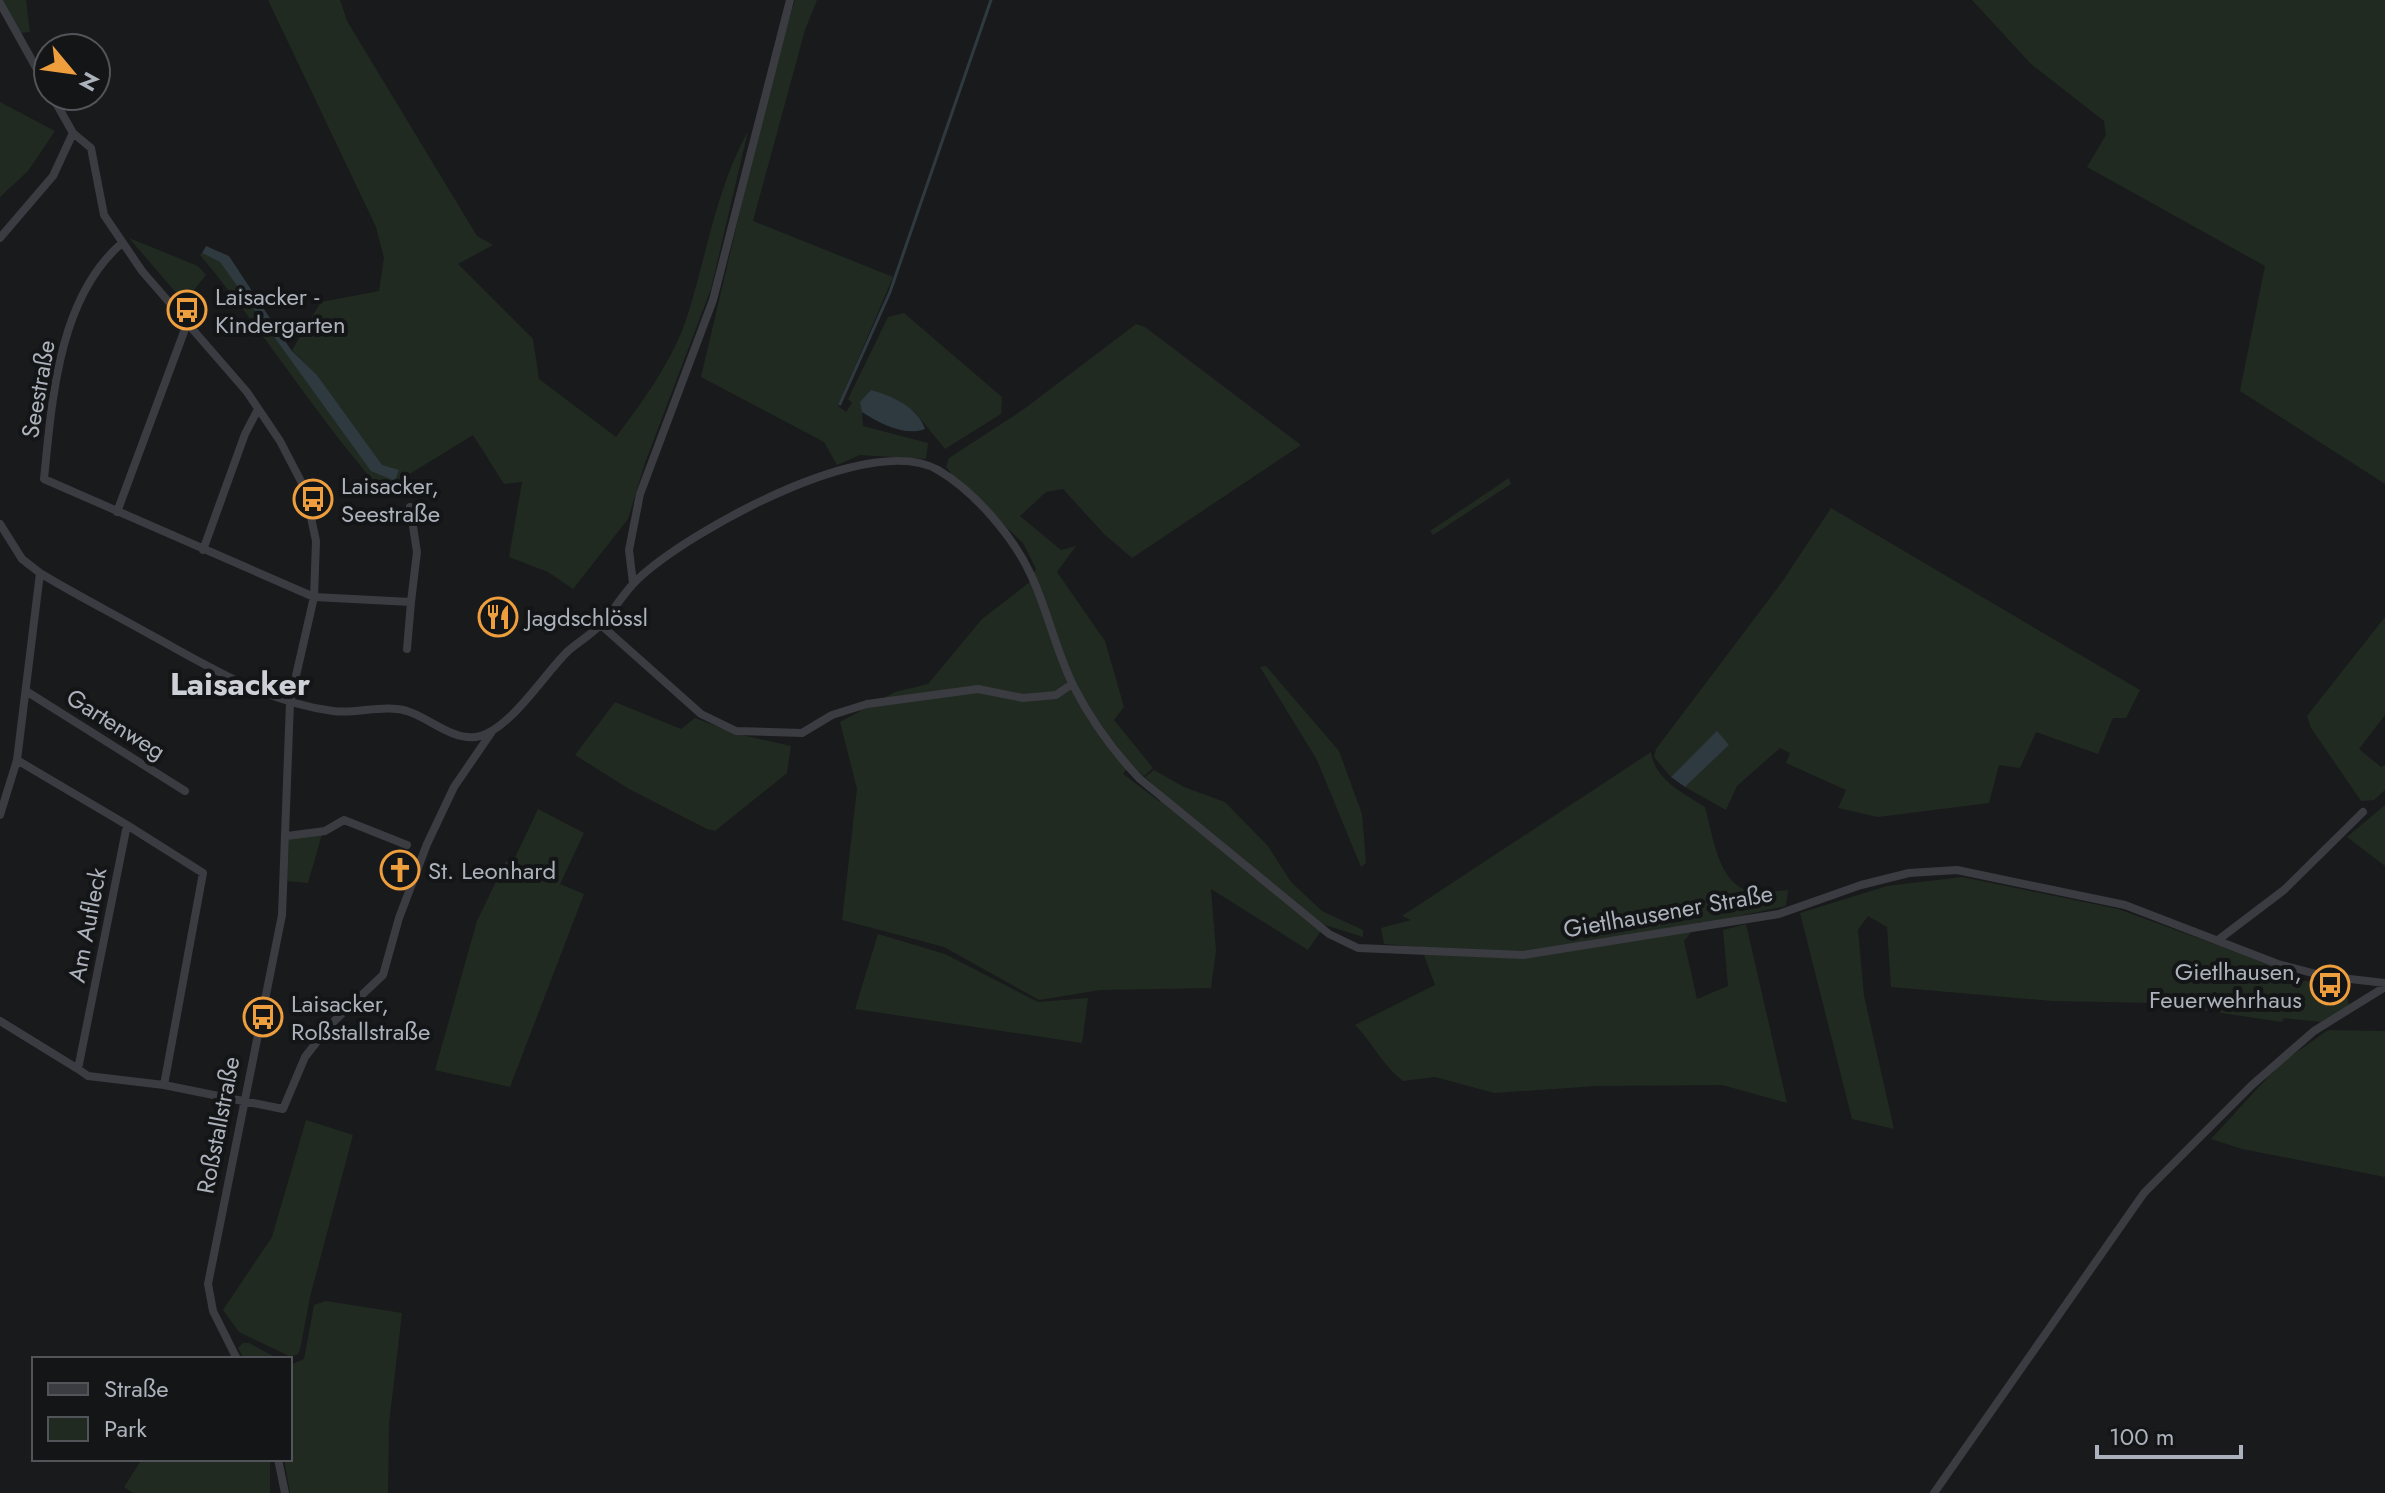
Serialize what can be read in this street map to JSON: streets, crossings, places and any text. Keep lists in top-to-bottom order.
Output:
{
  "streets": {
    "street": [
      "Seestraße",
      "Gartenweg",
      "Gietlhausener Straße",
      "Am Aufleck",
      "Roßstallstraße"
    ]
  },
  "crossings": [
    ["Gietlhausener Straße", "Roßstallstraße"]
  ],
  "districts": ["Laisacker"],
  "places": {
    "bus stop": [
      "Laisacker - Kindergarten",
      "Laisacker, Seestraße",
      "Gietlhausen, Feuerwehrhaus",
      "Laisacker, Roßstallstraße"
    ],
    "restaurant": ["Jagdschlössl"],
    "church": ["St. Leonhard"]
  },
  "legend": ["Straße", "Park"],
  "scale_bar": "100 m",
  "north": "bottom right"
}
